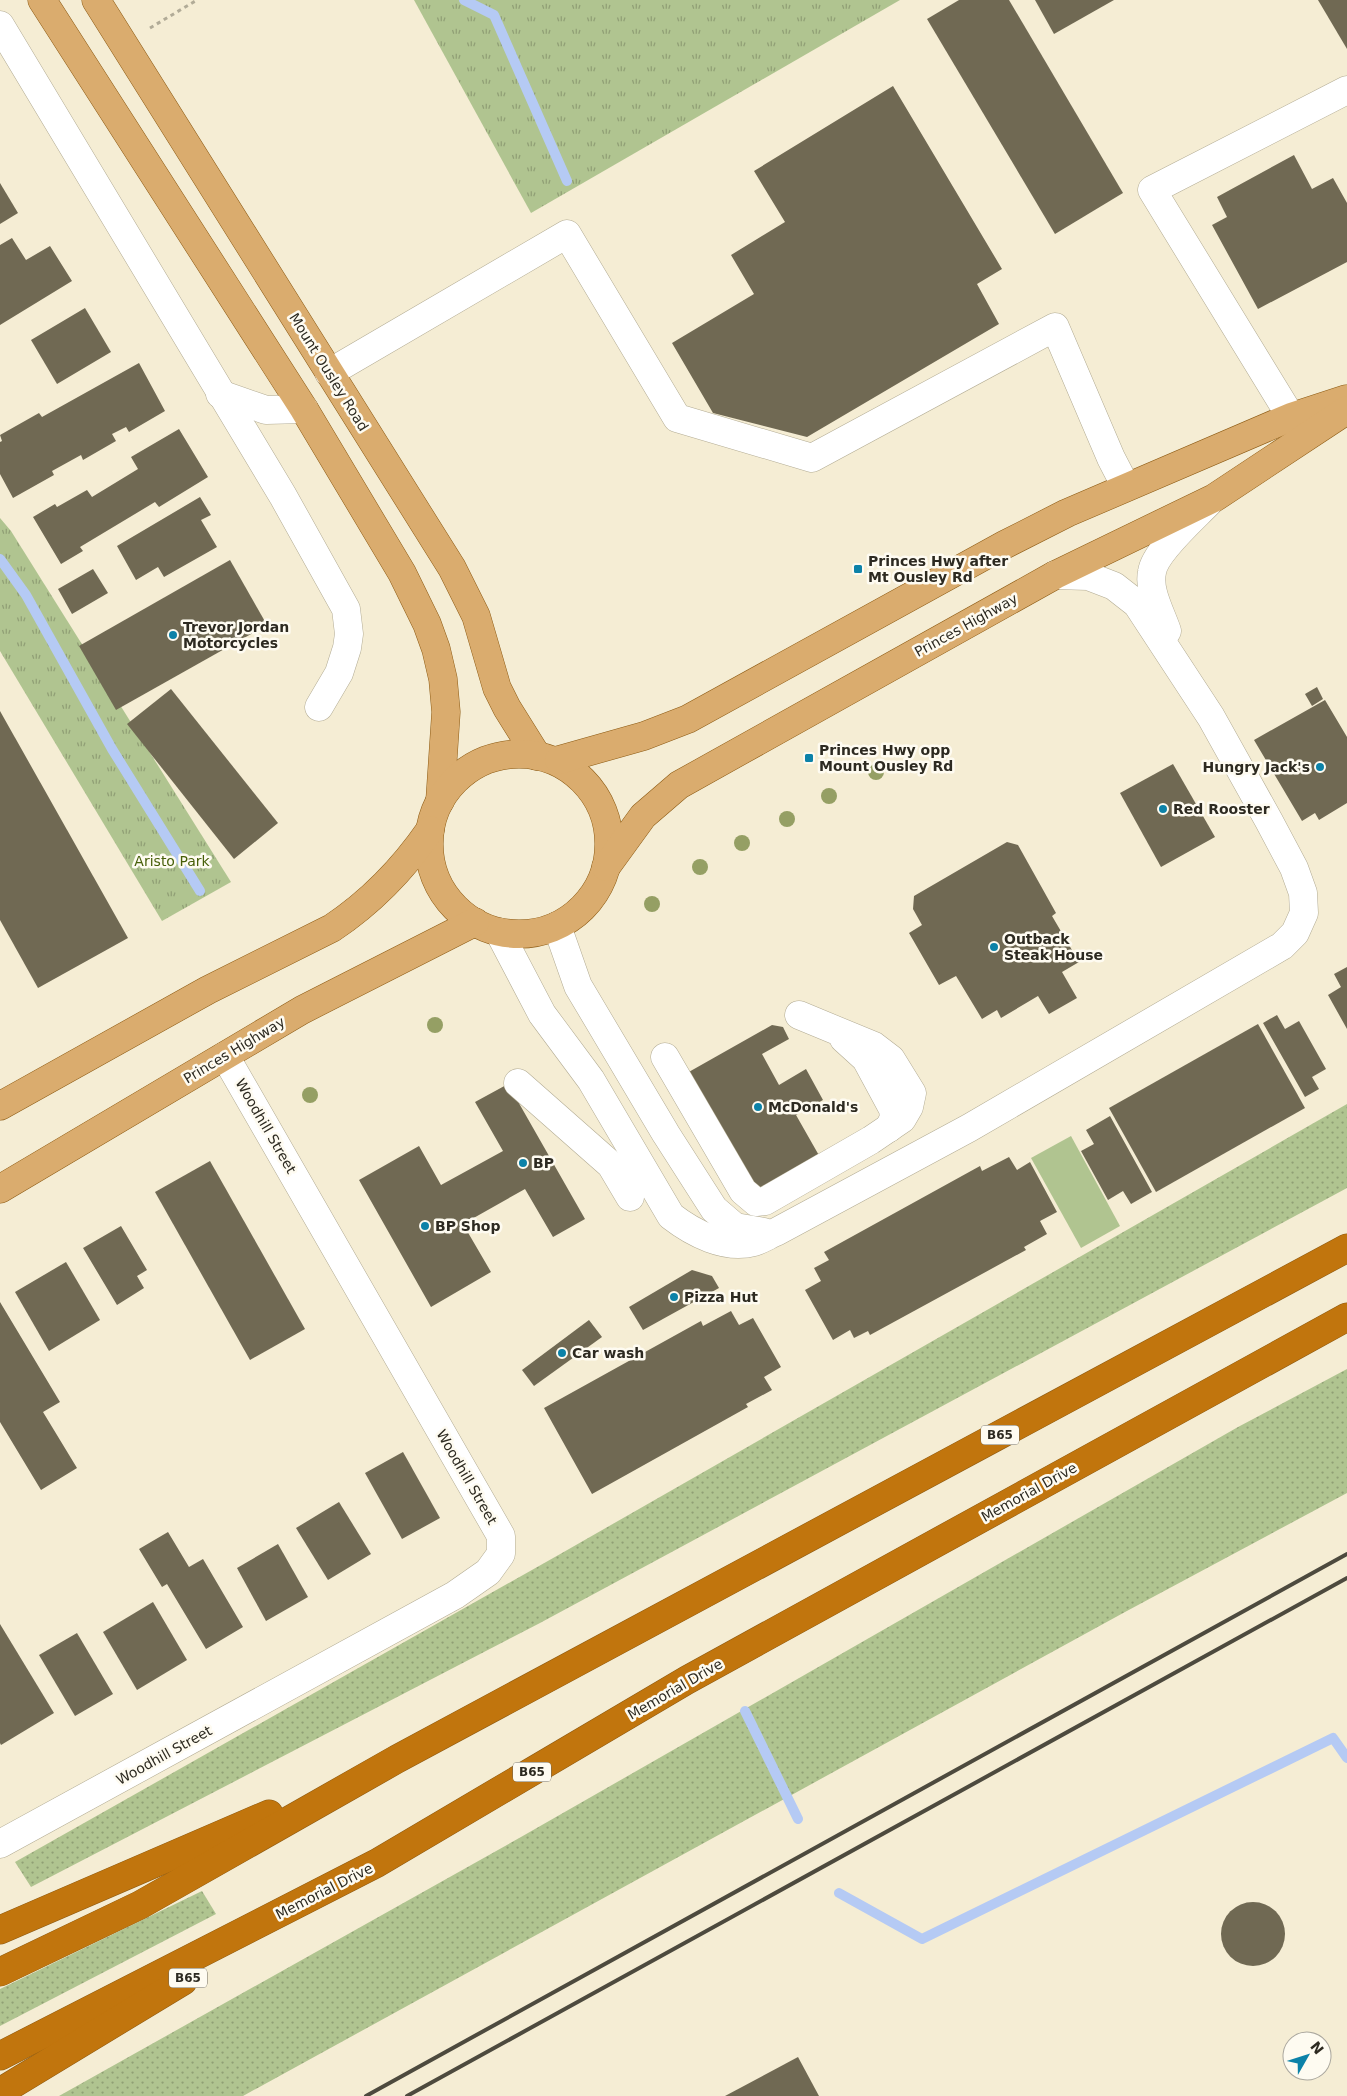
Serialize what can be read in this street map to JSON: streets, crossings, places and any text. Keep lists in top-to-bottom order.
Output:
{
  "streets": {
    "highway": ["B65", "Memorial Drive"],
    "main road": ["Mount Ousley Road", "Princes Highway"],
    "street": ["Woodhill Street"]
  },
  "crossings": [
    ["Mount Ousley Road", "Princes Highway"],
    ["Princes Highway", "Woodhill Street"],
    ["B65", "Memorial Drive"]
  ],
  "parks": ["Aristo Park"],
  "places": {
    "transit": ["Princes Hwy after Mt Ousley Rd", "Princes Hwy opp Mount Ousley Rd"],
    "other": [
      "Trevor Jordan Motorcycles",
      "Hungry Jack's",
      "Red Rooster",
      "Outback Steak House",
      "McDonald's",
      "BP",
      "BP Shop",
      "Pizza Hut",
      "Car wash"
    ]
  },
  "north": "top right"
}
